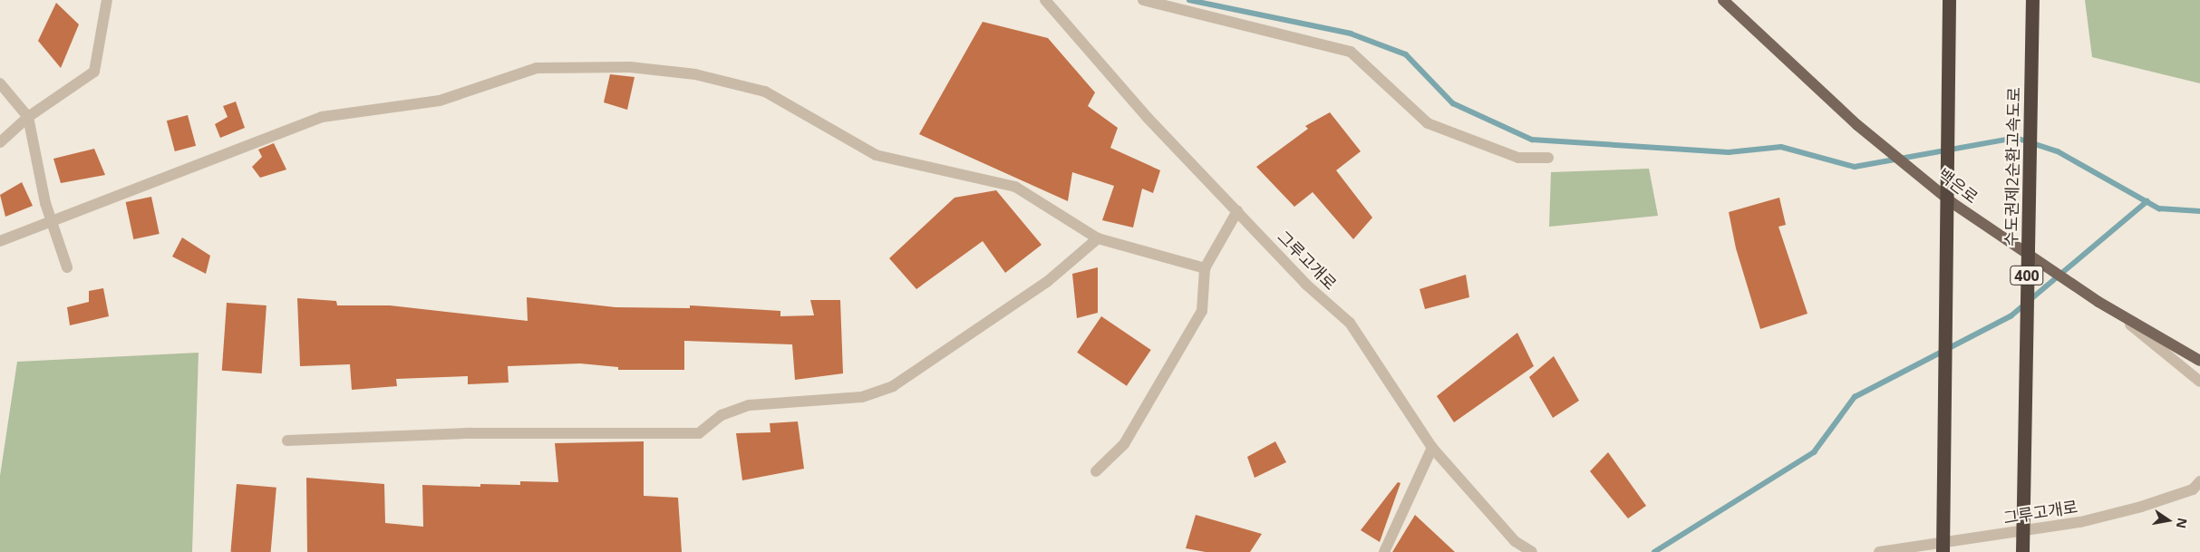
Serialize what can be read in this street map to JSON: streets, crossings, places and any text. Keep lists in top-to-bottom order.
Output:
{
  "streets": {
    "highway": ["수도권제2순환고속도로", "400"],
    "main road": ["백은로"],
    "street": ["그루고개로"]
  },
  "north": "right"
}
